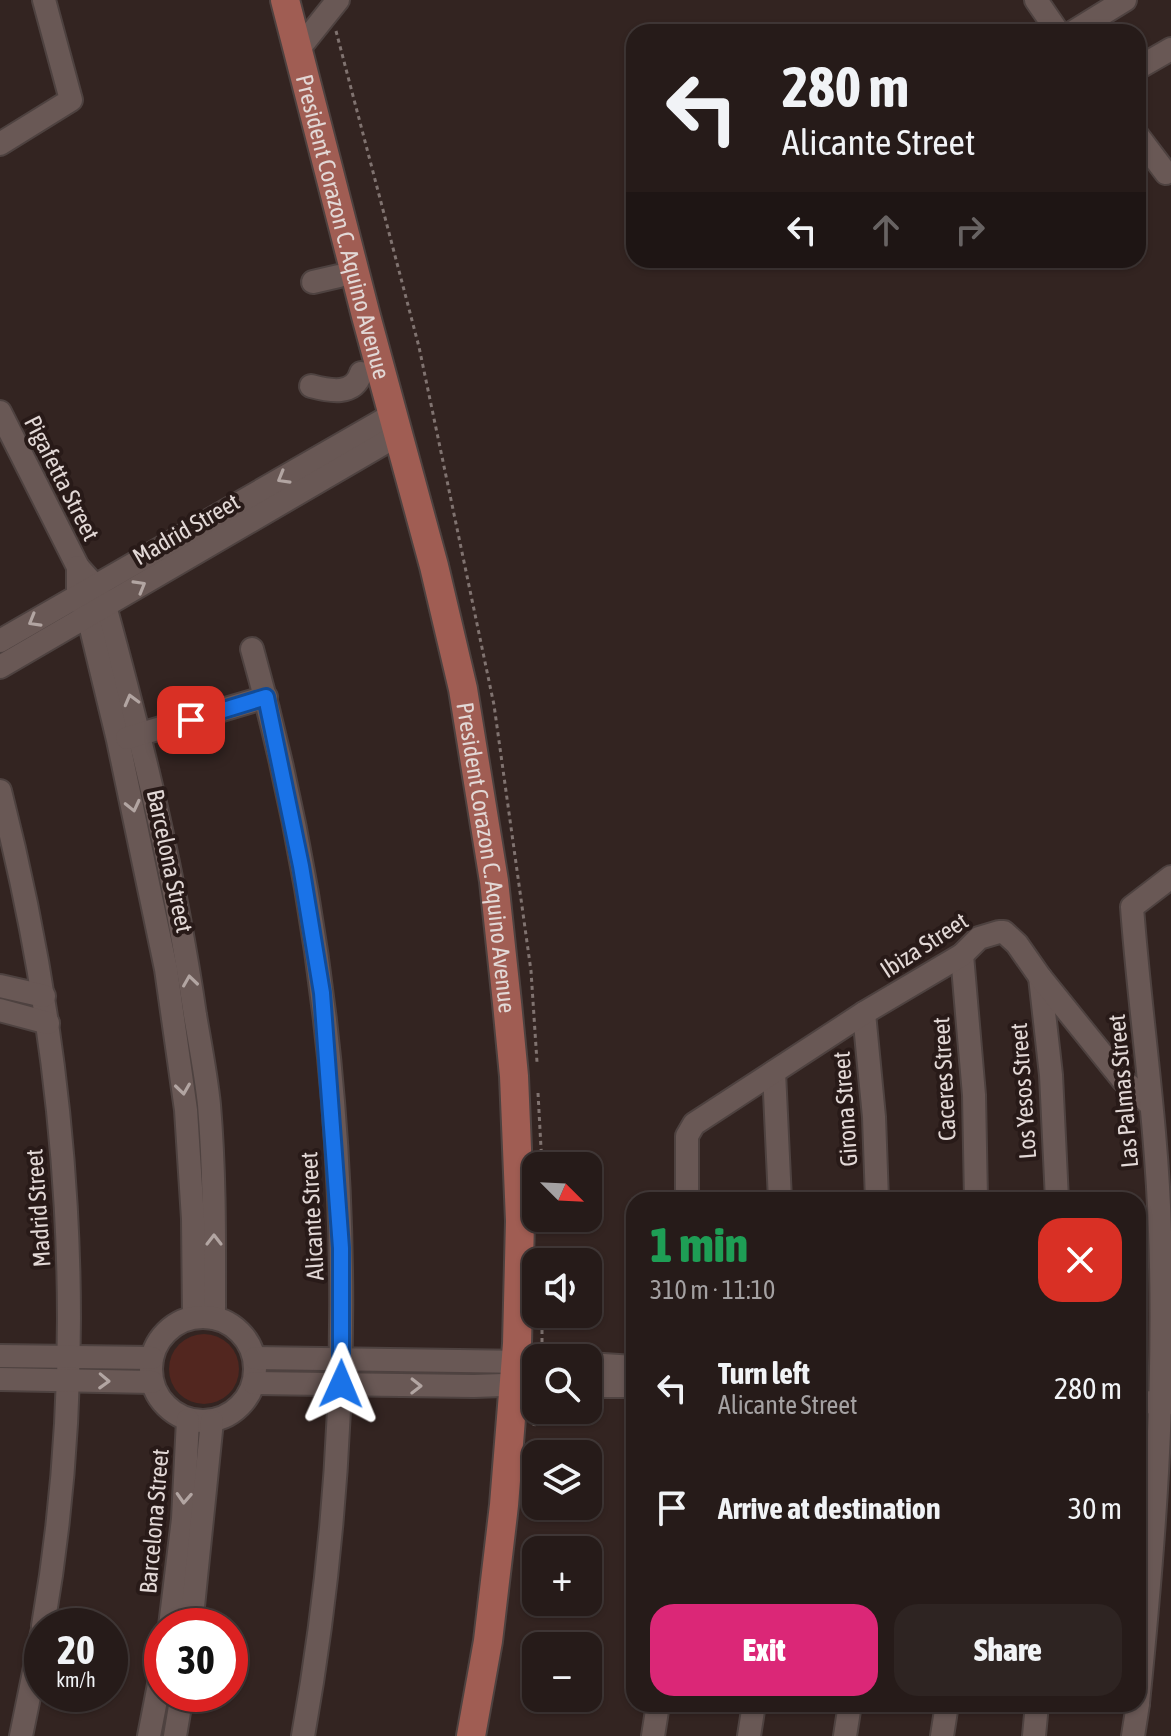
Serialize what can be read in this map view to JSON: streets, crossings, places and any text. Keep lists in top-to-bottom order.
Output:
{
  "streets": {
    "main road": ["President Corazon C. Aquino Avenue"],
    "street": [
      "Pigafetta Street",
      "Madrid Street",
      "Barcelona Street",
      "Ibiza Street",
      "Caceres Street",
      "Los Yesos Street",
      "Las Palmas Street",
      "Girona Street",
      "Alicante Street"
    ]
  },
  "crossings": [
    ["President Corazon C. Aquino Avenue", "Madrid Street"],
    ["Pigafetta Street", "Barcelona Street"],
    ["Madrid Street", "Barcelona Street"],
    ["Ibiza Street", "Caceres Street"],
    ["Ibiza Street", "Los Yesos Street"],
    ["Ibiza Street", "Las Palmas Street"],
    ["Ibiza Street", "Girona Street"]
  ],
  "north": "bottom right",
  "page": {
    "turn": ["280 m", "Alicante Street"],
    "map_buttons": ["+", "−"],
    "heading": ["1 min", "310 m · 11:10"],
    "list": [
      {
        "name": "Turn left",
        "note": "Alicante Street",
        "value": "280 m"
      },
      {
        "name": "Arrive at destination",
        "value": "30 m"
      }
    ],
    "buttons": ["Exit", "Share"],
    "speed": "20 km/h",
    "limit": "30"
  }
}
